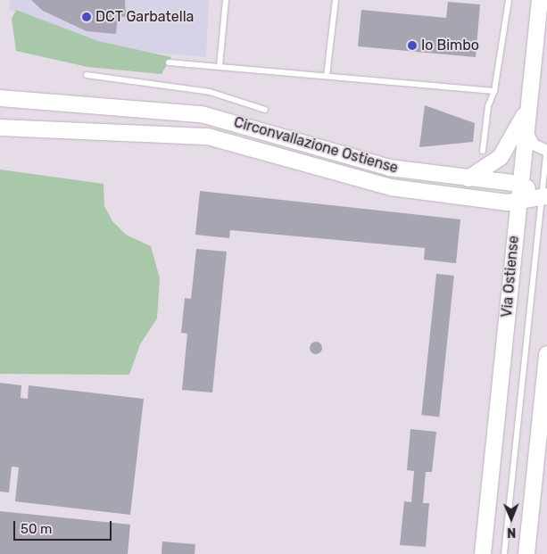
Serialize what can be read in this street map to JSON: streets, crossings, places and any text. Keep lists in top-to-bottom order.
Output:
{
  "streets": {
    "main road": ["Circonvallazione Ostiense", "Via Ostiense"]
  },
  "crossings": [
    ["Circonvallazione Ostiense", "Via Ostiense"]
  ],
  "places": ["DCT Garbatella", "Io Bimbo"],
  "scale_bar": "50 m",
  "north": "bottom"
}
